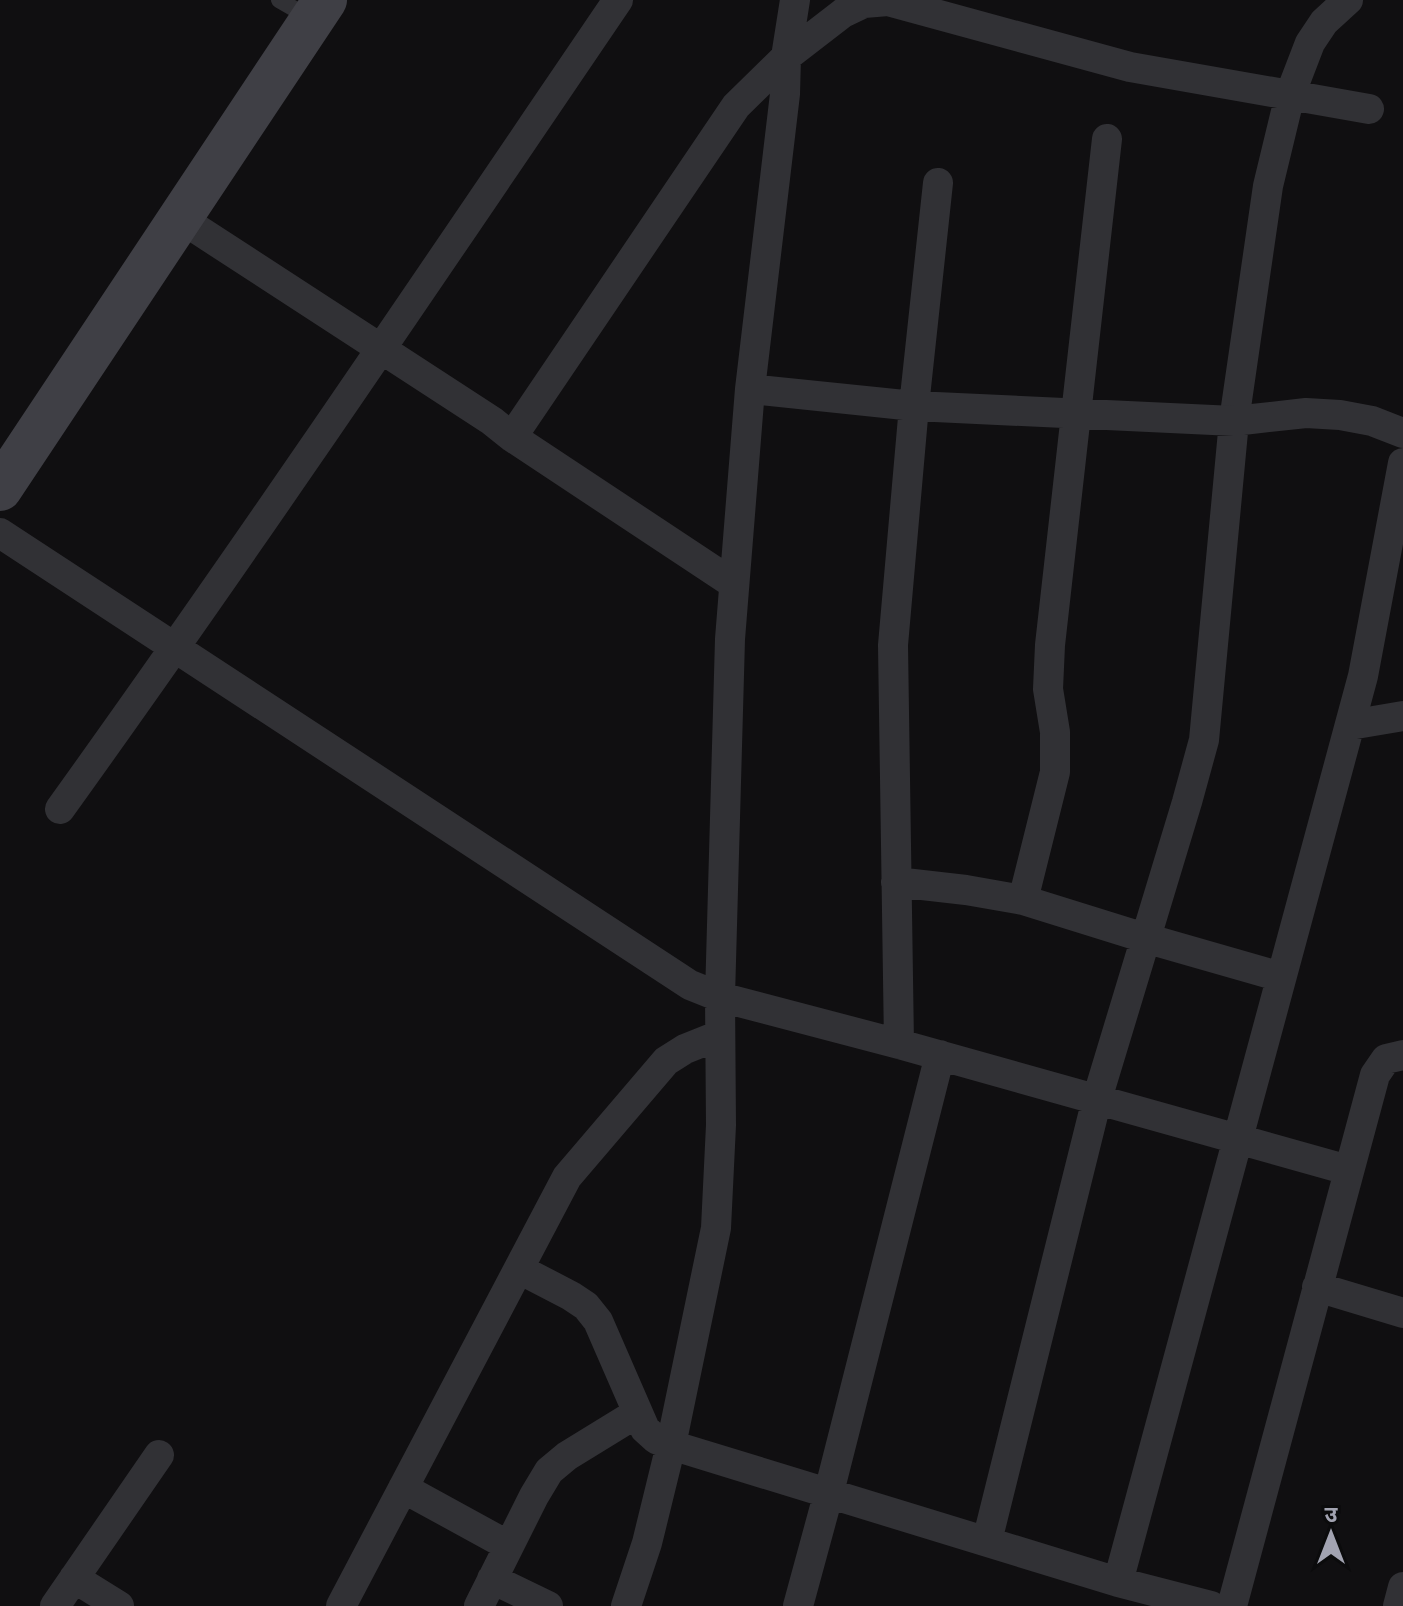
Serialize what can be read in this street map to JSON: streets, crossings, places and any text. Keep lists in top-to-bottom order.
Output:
{
  "north": "top"
}
